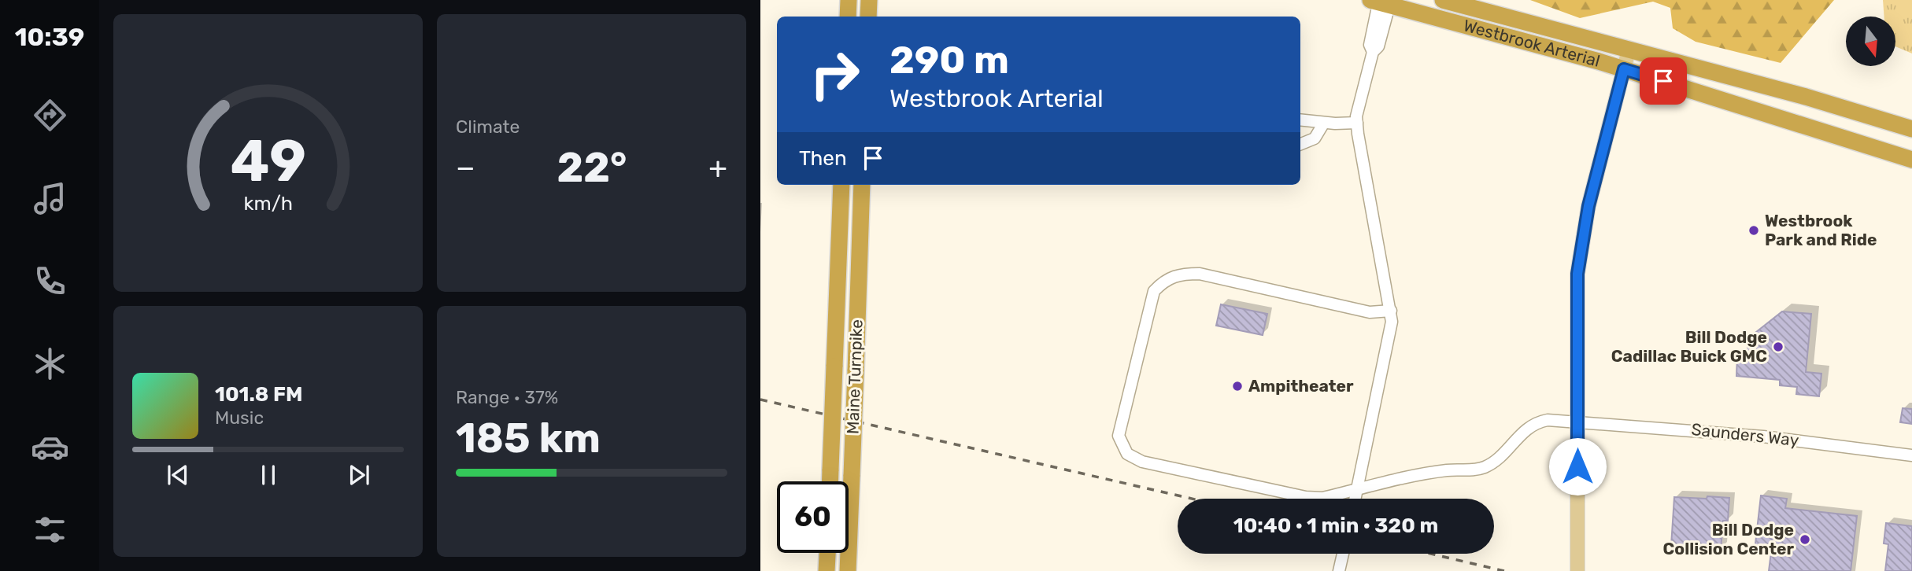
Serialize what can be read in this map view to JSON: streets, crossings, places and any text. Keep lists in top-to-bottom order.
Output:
{
  "streets": {
    "highway": ["Westbrook Arterial", "Maine Turnpike"],
    "lane": ["Saunders Way"]
  },
  "places": [
    "Westbrook Park and Ride",
    "Bill Dodge Cadillac Buick GMC",
    "Ampitheater",
    "Bill Dodge Collision Center"
  ],
  "north": "bottom",
  "page": {
    "tabs": "10:39",
    "tile": [
      "Climate",
      ["Range · 37%", "185 km"]
    ],
    "turn": ["290 m", "Westbrook Arterial"],
    "then": "Then",
    "heat": ["−", "22°", "+"],
    "song": ["101.8 FM", "Music"],
    "limit": "60",
    "trip": "10:40 · 1 min · 320 m",
    "gauge": ["49", "km/h"]
  }
}
